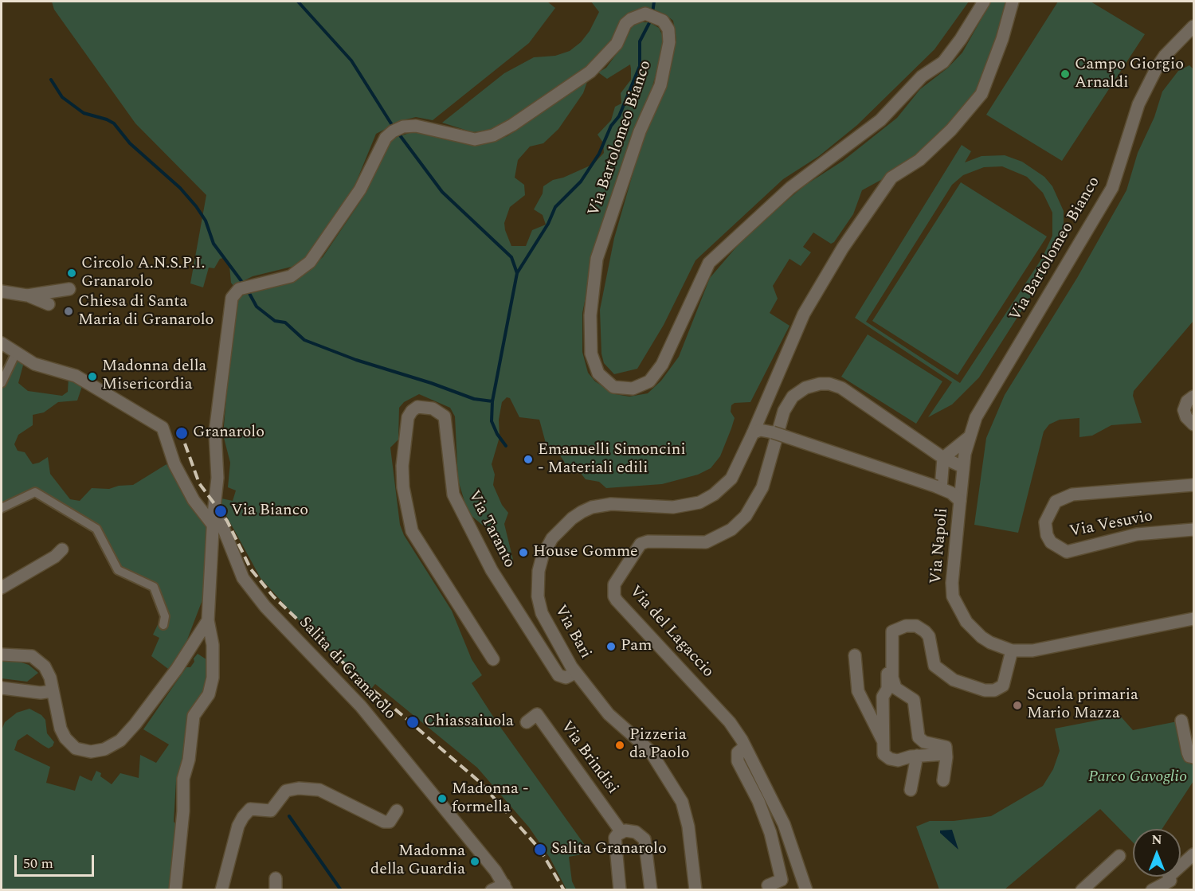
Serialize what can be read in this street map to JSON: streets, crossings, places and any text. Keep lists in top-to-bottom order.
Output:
{
  "streets": {
    "street": [
      "Via Bartolomeo Bianco",
      "Via Vesuvio",
      "Via Taranto",
      "Via Napoli",
      "Via Bari",
      "Via del Lagaccio",
      "Salita di Granarolo",
      "Via Brindisi"
    ]
  },
  "crossings": [
    ["Via Bartolomeo Bianco", "Via Napoli"],
    ["Via Bartolomeo Bianco", "Via del Lagaccio"],
    ["Via Bartolomeo Bianco", "Salita di Granarolo"],
    ["Via Taranto", "Via Bari"],
    ["Via Napoli", "Via Bari"]
  ],
  "parks": ["Parco Gavoglio"],
  "places": [
    "Campo Giorgio Arnaldi",
    "Circolo A.N.S.P.I. Granarolo",
    "Chiesa di Santa Maria di Granarolo",
    "Madonna della Misericordia",
    "Granarolo",
    "Emanuelli Simoncini - Materiali edili",
    "Via Bianco",
    "House Gomme",
    "Pam",
    "Scuola primaria Mario Mazza",
    "Chiassaiuola",
    "Pizzeria da Paolo",
    "Madonna - formella",
    "Salita Granarolo",
    "Madonna della Guardia"
  ],
  "scale_bar": "50 m",
  "north": "top"
}
